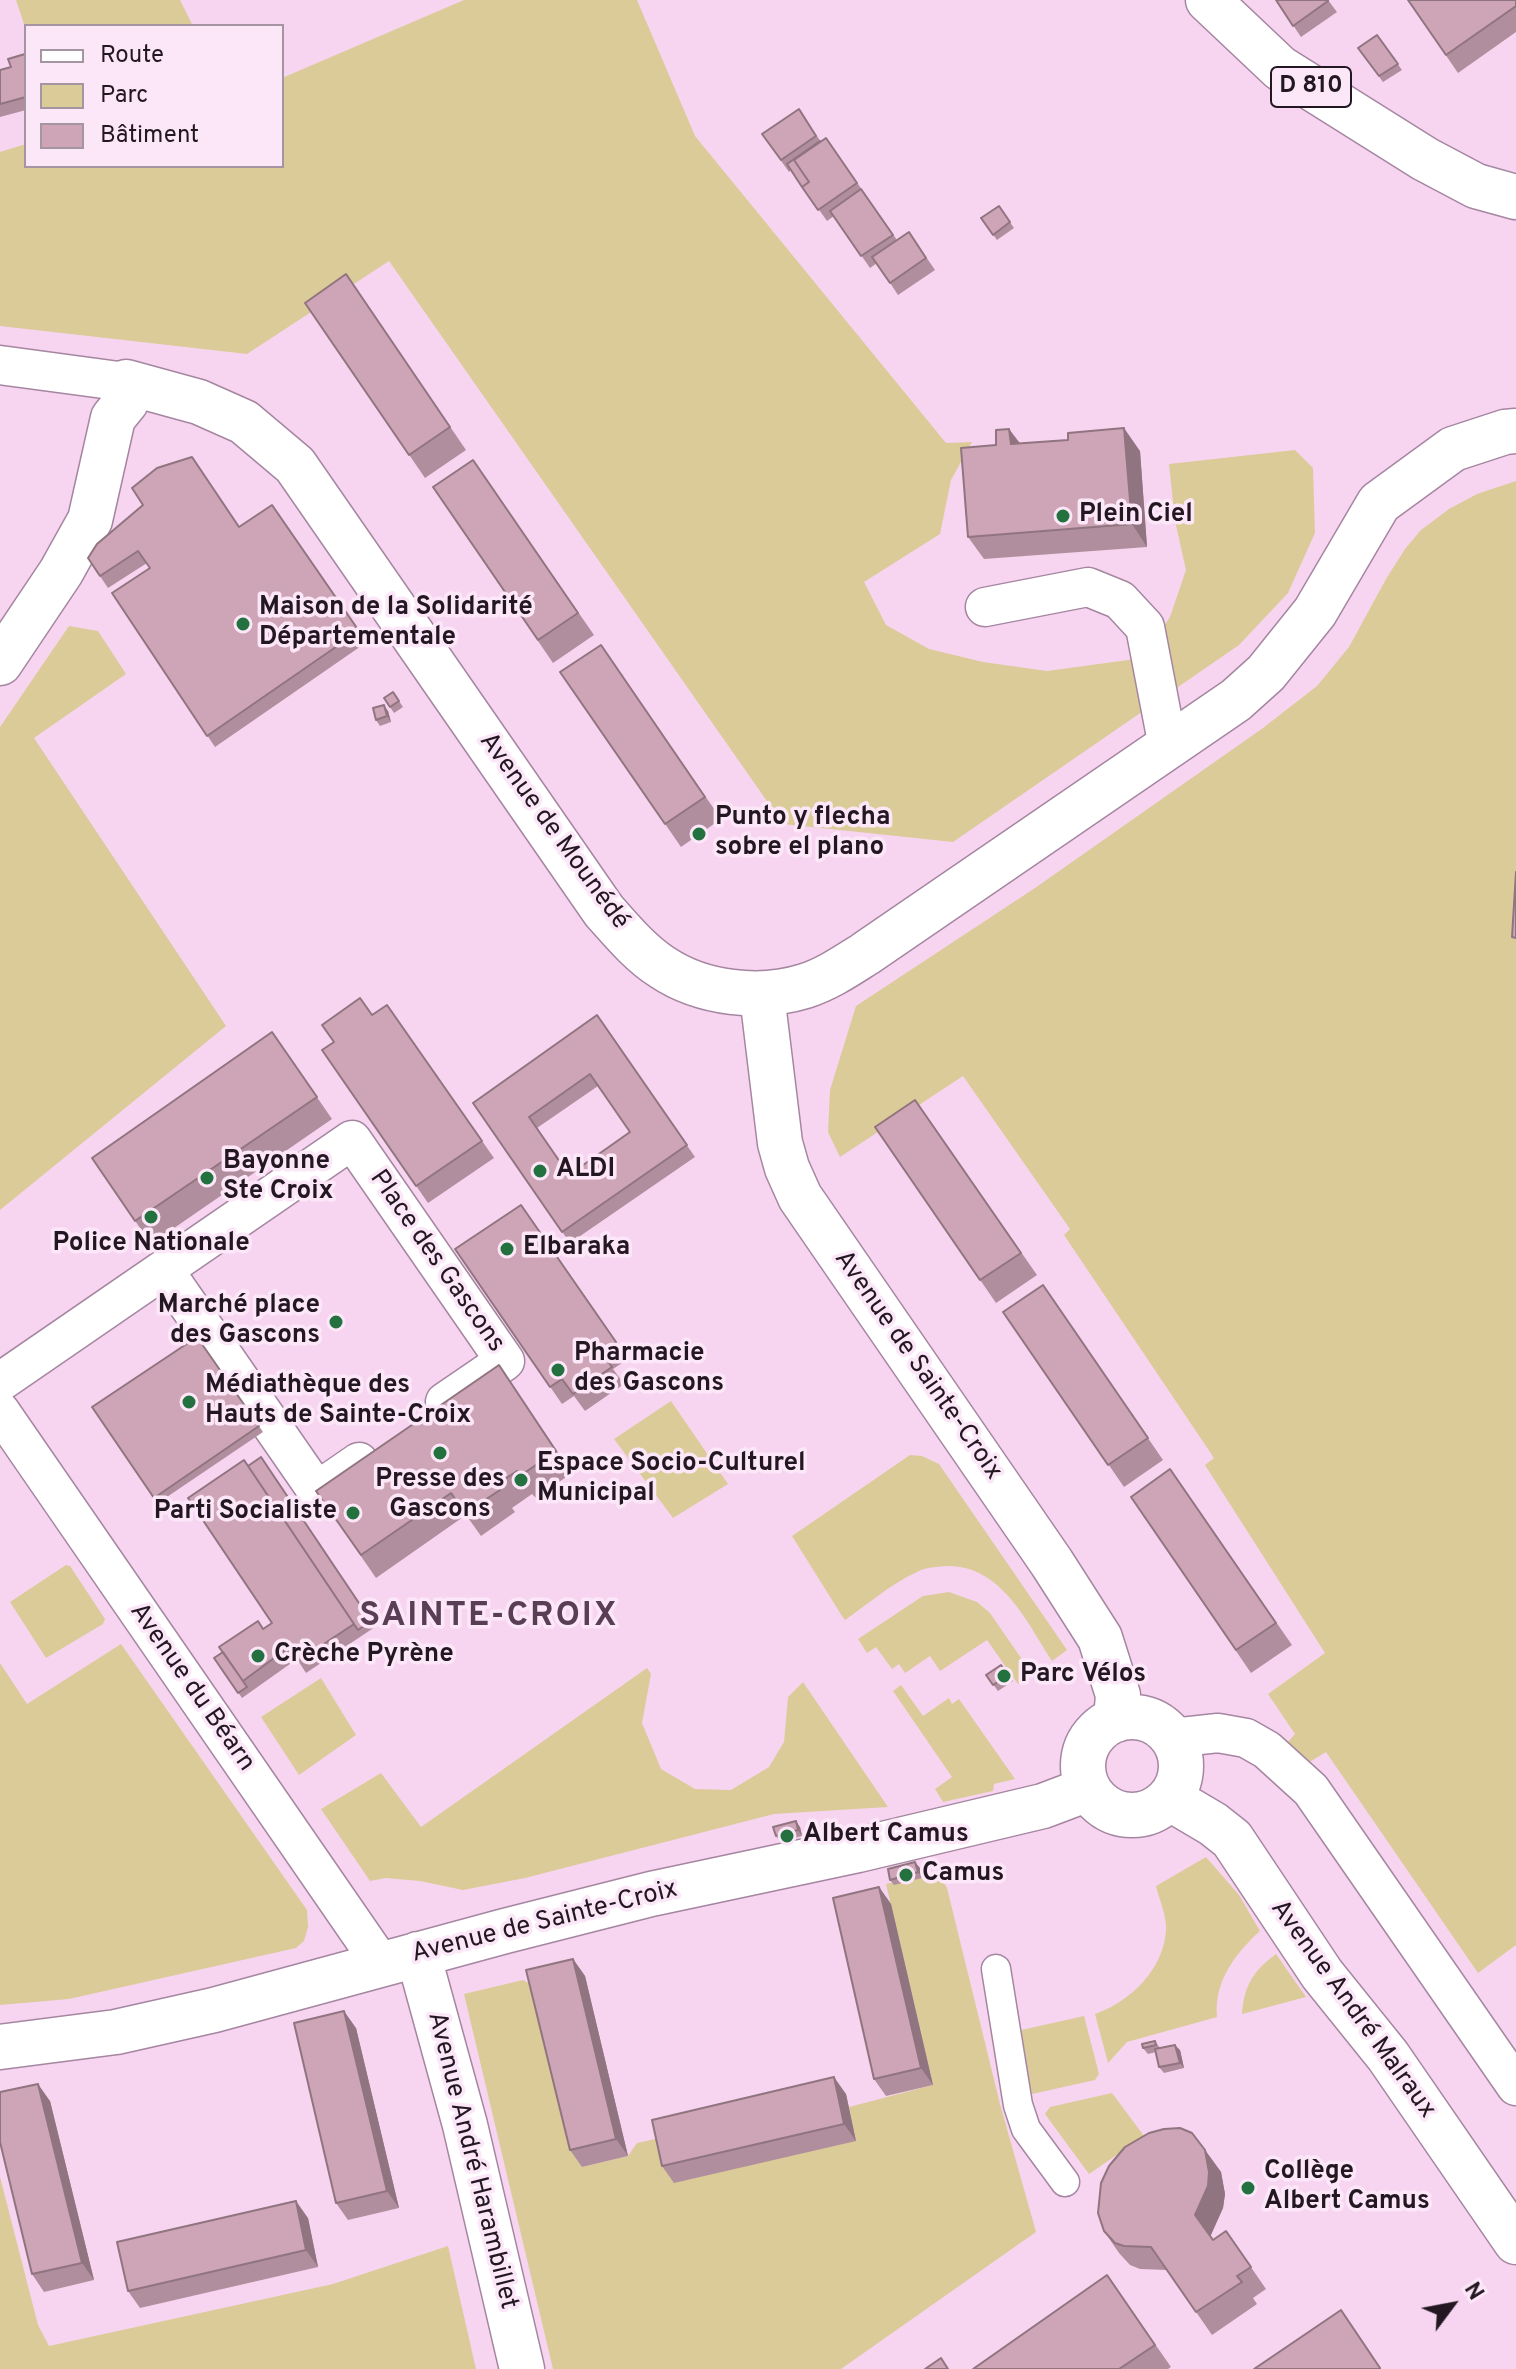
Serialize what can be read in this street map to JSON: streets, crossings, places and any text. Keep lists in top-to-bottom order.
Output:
{
  "streets": {
    "street": [
      "D 810",
      "Avenue de Mounédé",
      "Place des Gascons",
      "Avenue de Sainte-Croix",
      "Avenue du Béarn",
      "Avenue André Malraux",
      "Avenue André Harambillet"
    ]
  },
  "crossings": [
    ["Avenue de Mounédé", "Avenue de Sainte-Croix"],
    ["Avenue de Sainte-Croix", "Avenue du Béarn"],
    ["Avenue de Sainte-Croix", "Avenue André Malraux"],
    ["Avenue de Sainte-Croix", "Avenue André Harambillet"],
    ["Avenue du Béarn", "Avenue André Harambillet"]
  ],
  "districts": ["SAINTE-CROIX"],
  "places": [
    "Plein Ciel",
    "Maison de la Solidarité Départementale",
    "Punto y flecha sobre el plano",
    "ALDI",
    "Bayonne Ste Croix",
    "Police Nationale",
    "Elbaraka",
    "Marché place des Gascons",
    "Pharmacie des Gascons",
    "Médiathèque des Hauts de Sainte-Croix",
    "Presse des Gascons",
    "Espace Socio-Culturel Municipal",
    "Parti Socialiste",
    "Crèche Pyrène",
    "Parc Vélos",
    "Albert Camus",
    "Camus",
    "Collège Albert Camus"
  ],
  "legend": ["Route", "Parc", "Bâtiment"],
  "north": "top right"
}
